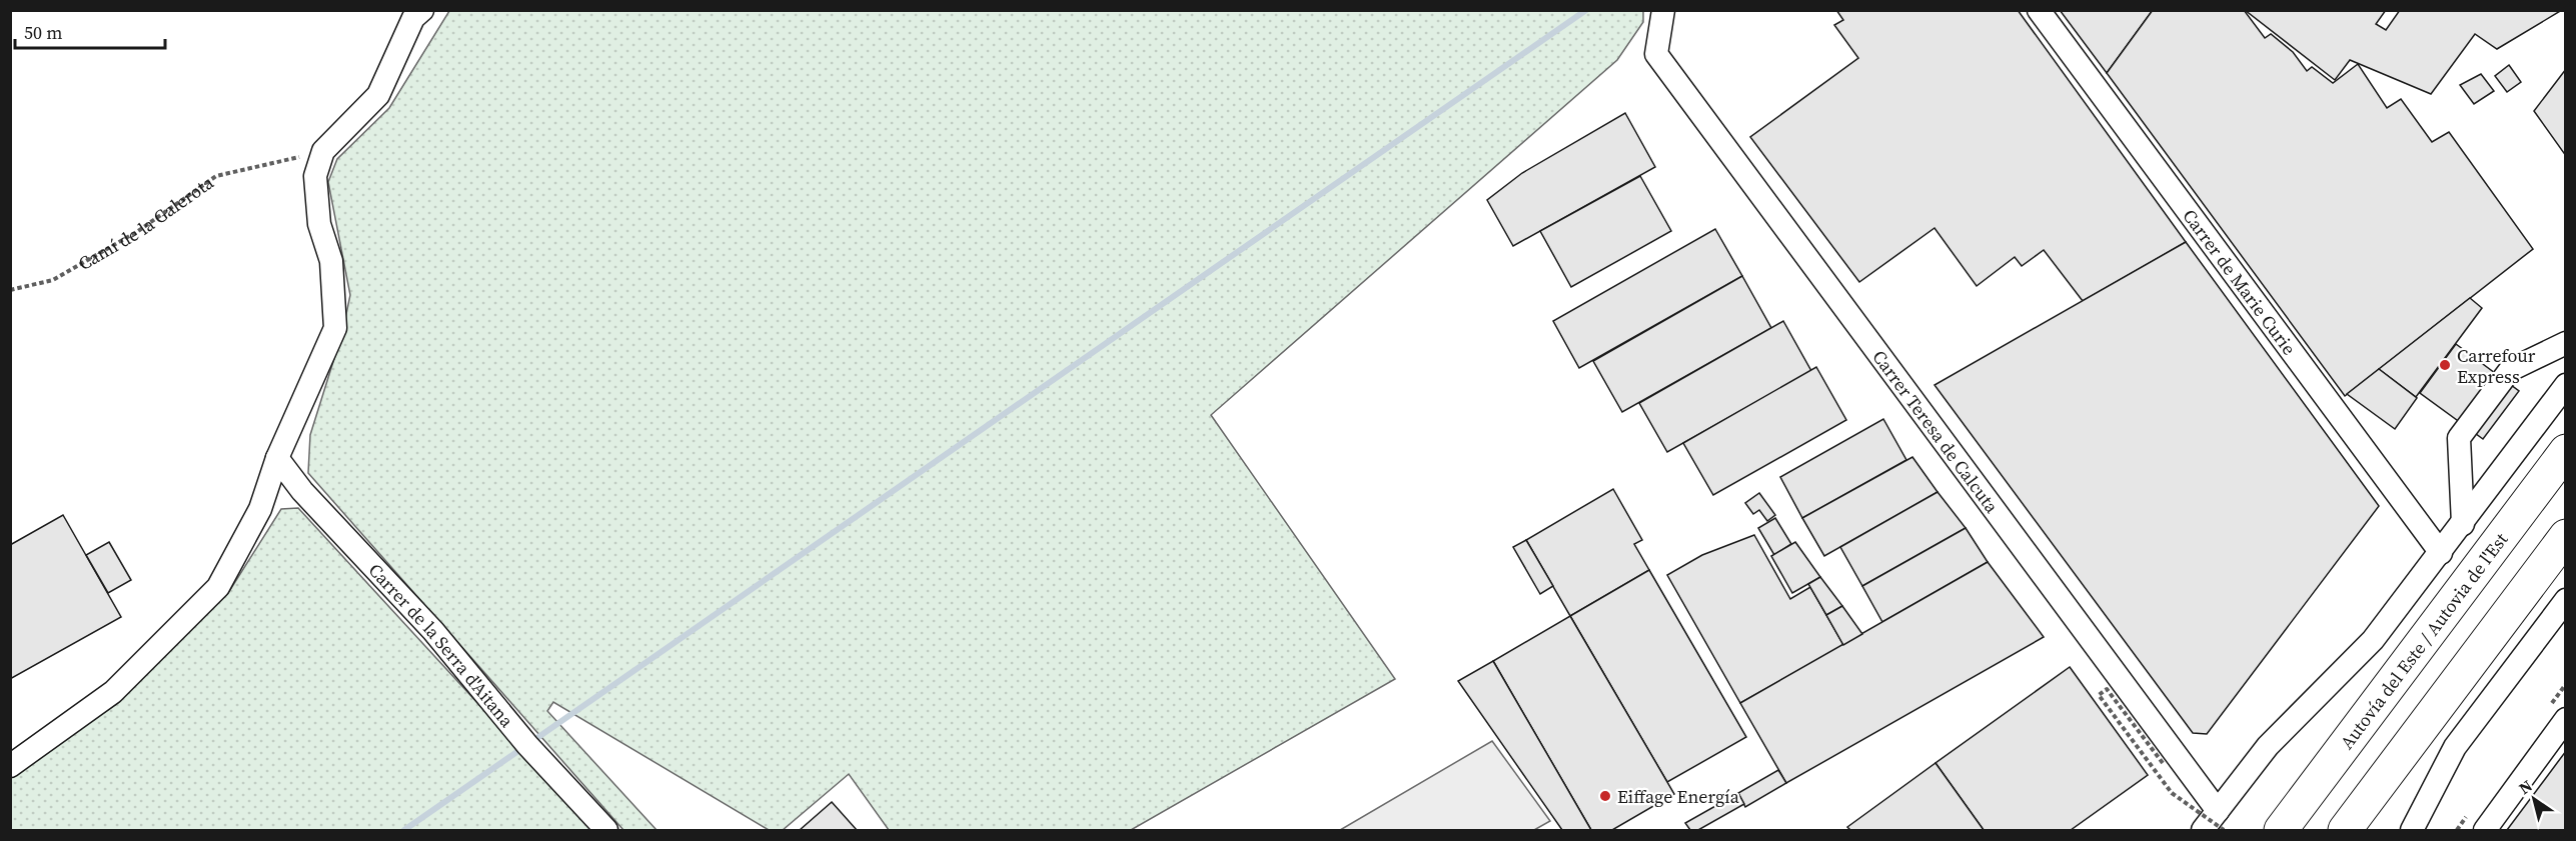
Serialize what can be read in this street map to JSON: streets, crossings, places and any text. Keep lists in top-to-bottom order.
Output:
{
  "streets": {
    "highway": ["Autovía del Este / Autovia de l'Est"],
    "street": ["Carrer de Marie Curie", "Carrer Teresa de Calcuta", "Carrer de la Serra d'Aitana"],
    "path": ["Camí de la Galerota"]
  },
  "places": ["Carrefour Express", "Eiffage Energía"],
  "scale_bar": "50 m",
  "north": "top left"
}
